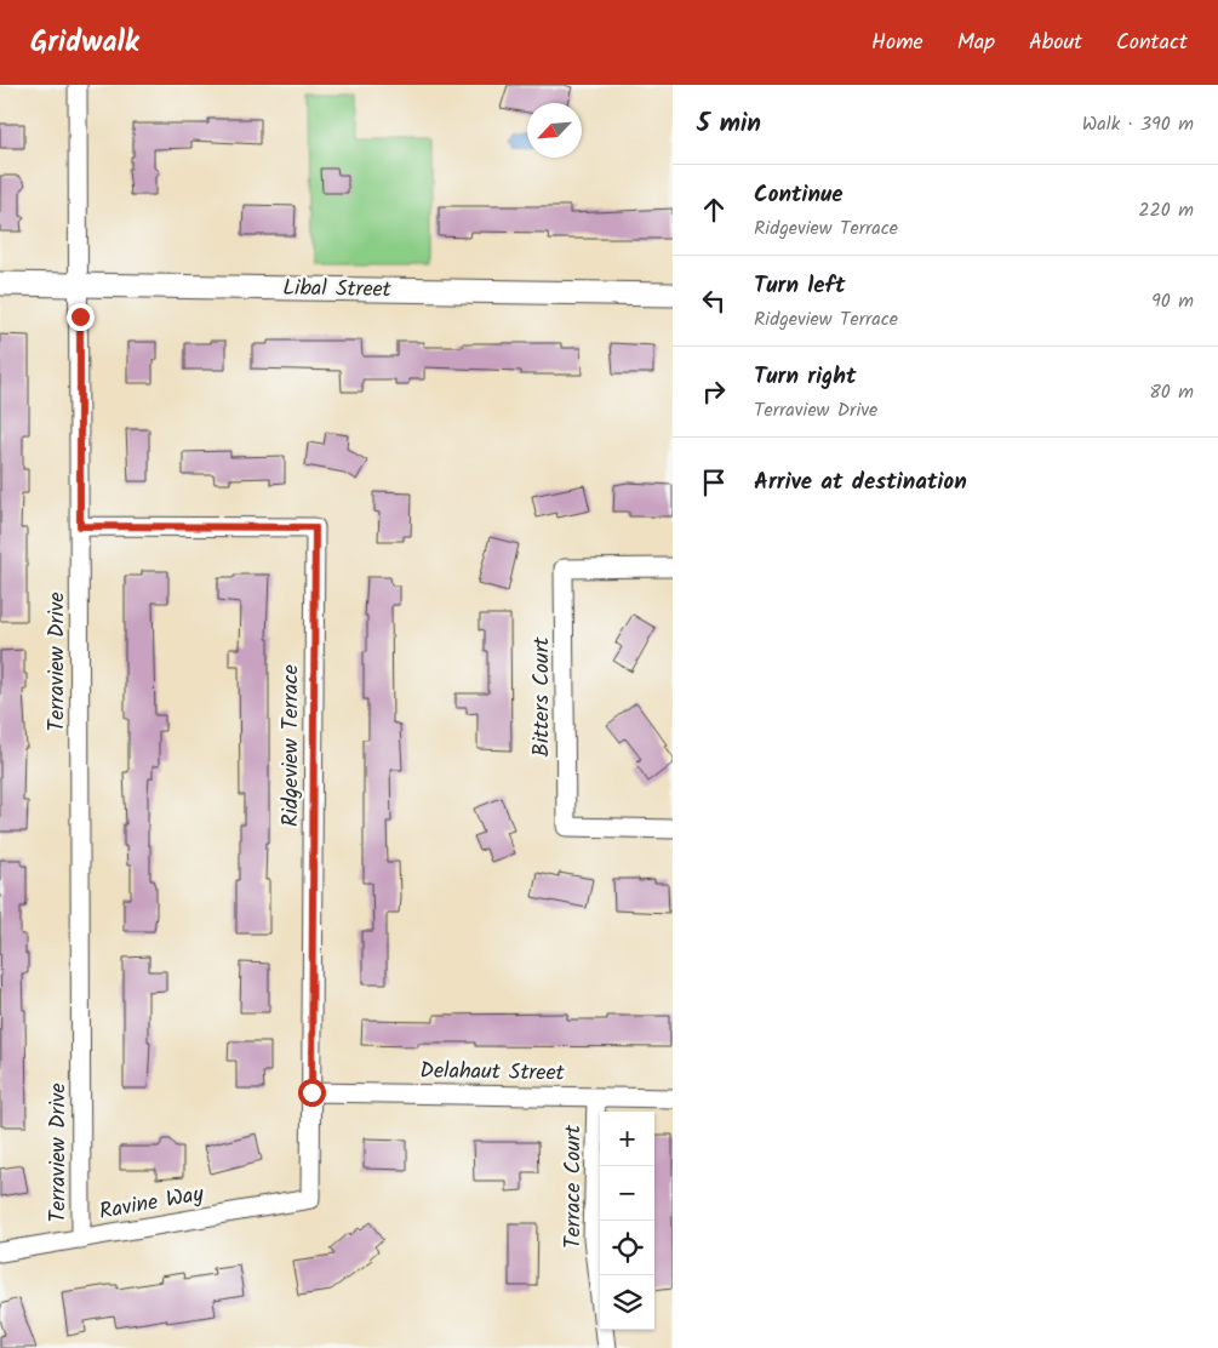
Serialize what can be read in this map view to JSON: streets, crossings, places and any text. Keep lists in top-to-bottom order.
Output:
{
  "streets": {
    "street": [
      "Libal Street",
      "Terraview Drive",
      "Bitters Court",
      "Ridgeview Terrace",
      "Delahaut Street",
      "Terrace Court",
      "Ravine Way"
    ]
  },
  "crossings": [
    ["Libal Street", "Terraview Drive"],
    ["Terraview Drive", "Ridgeview Terrace"],
    ["Terraview Drive", "Ravine Way"],
    ["Ridgeview Terrace", "Delahaut Street"],
    ["Ridgeview Terrace", "Ravine Way"],
    ["Delahaut Street", "Terrace Court"]
  ],
  "north": "bottom left",
  "page": {
    "header": "Gridwalk",
    "nav": [
      "Home",
      "Map",
      "About",
      "Contact"
    ],
    "heading": ["5 min", "Walk · 390 m"],
    "list": [
      ["Continue", "Ridgeview Terrace", "220 m"],
      ["Turn left", "Ridgeview Terrace", "90 m"],
      ["Turn right", "Terraview Drive", "80 m"],
      "Arrive at destination"
    ],
    "map_buttons": ["+", "−"]
  }
}
